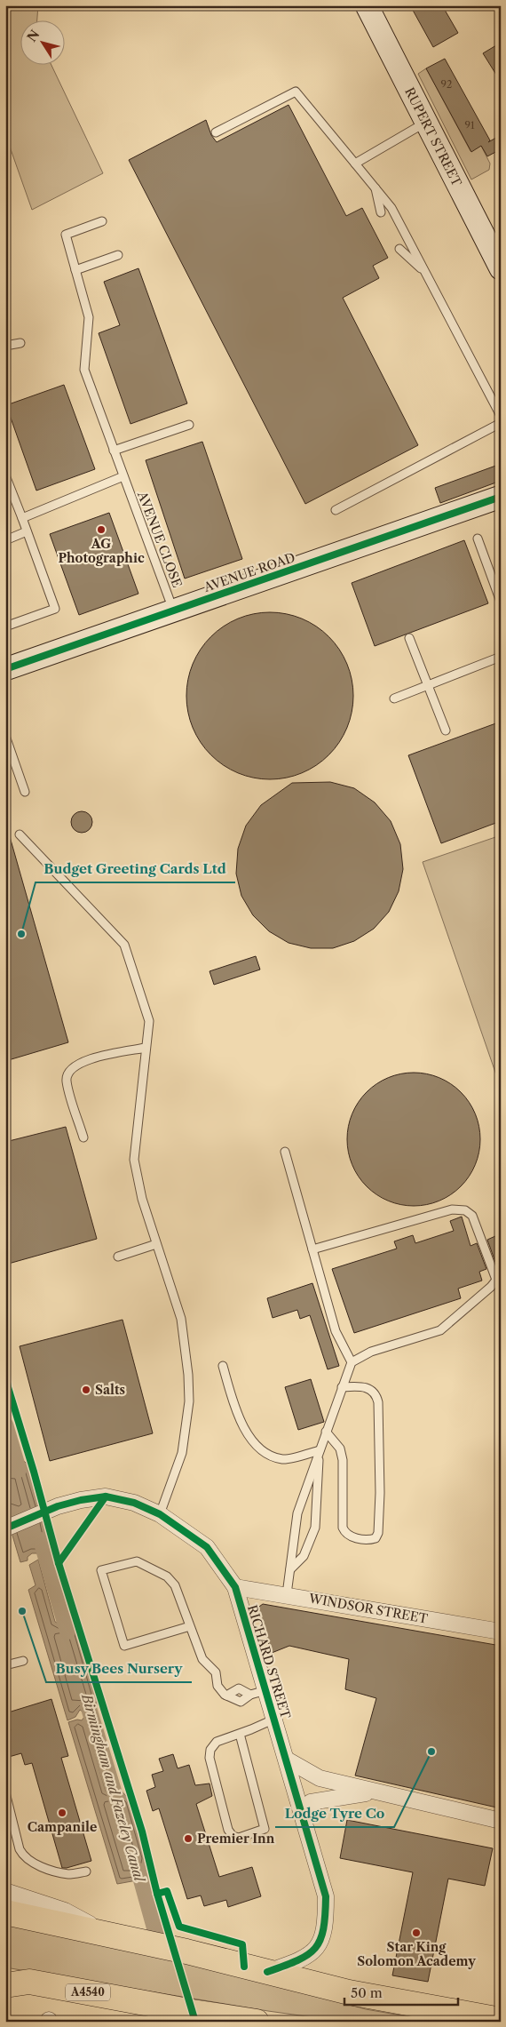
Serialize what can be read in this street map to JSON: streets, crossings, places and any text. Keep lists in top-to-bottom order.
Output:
{
  "streets": {
    "highway": ["A4540"],
    "street": [
      "RUPERT STREET",
      "AVENUE ROAD",
      "WINDSOR STREET",
      "RICHARD STREET"
    ],
    "lane": ["AVENUE CLOSE"]
  },
  "crossings": [
    ["AVENUE CLOSE", "AVENUE ROAD"],
    ["WINDSOR STREET", "RICHARD STREET"]
  ],
  "water": ["Birmingham and Fazeley Canal"],
  "places": [
    "AG Photographic",
    "Budget Greeting Cards Ltd",
    "Salts",
    "Busy Bees Nursery",
    "Lodge Tyre Co",
    "Campanile",
    "Premier Inn",
    "Star King Solomon Academy"
  ],
  "house_numbers": ["92", "91"],
  "scale_bar": "50 m",
  "north": "top left"
}
